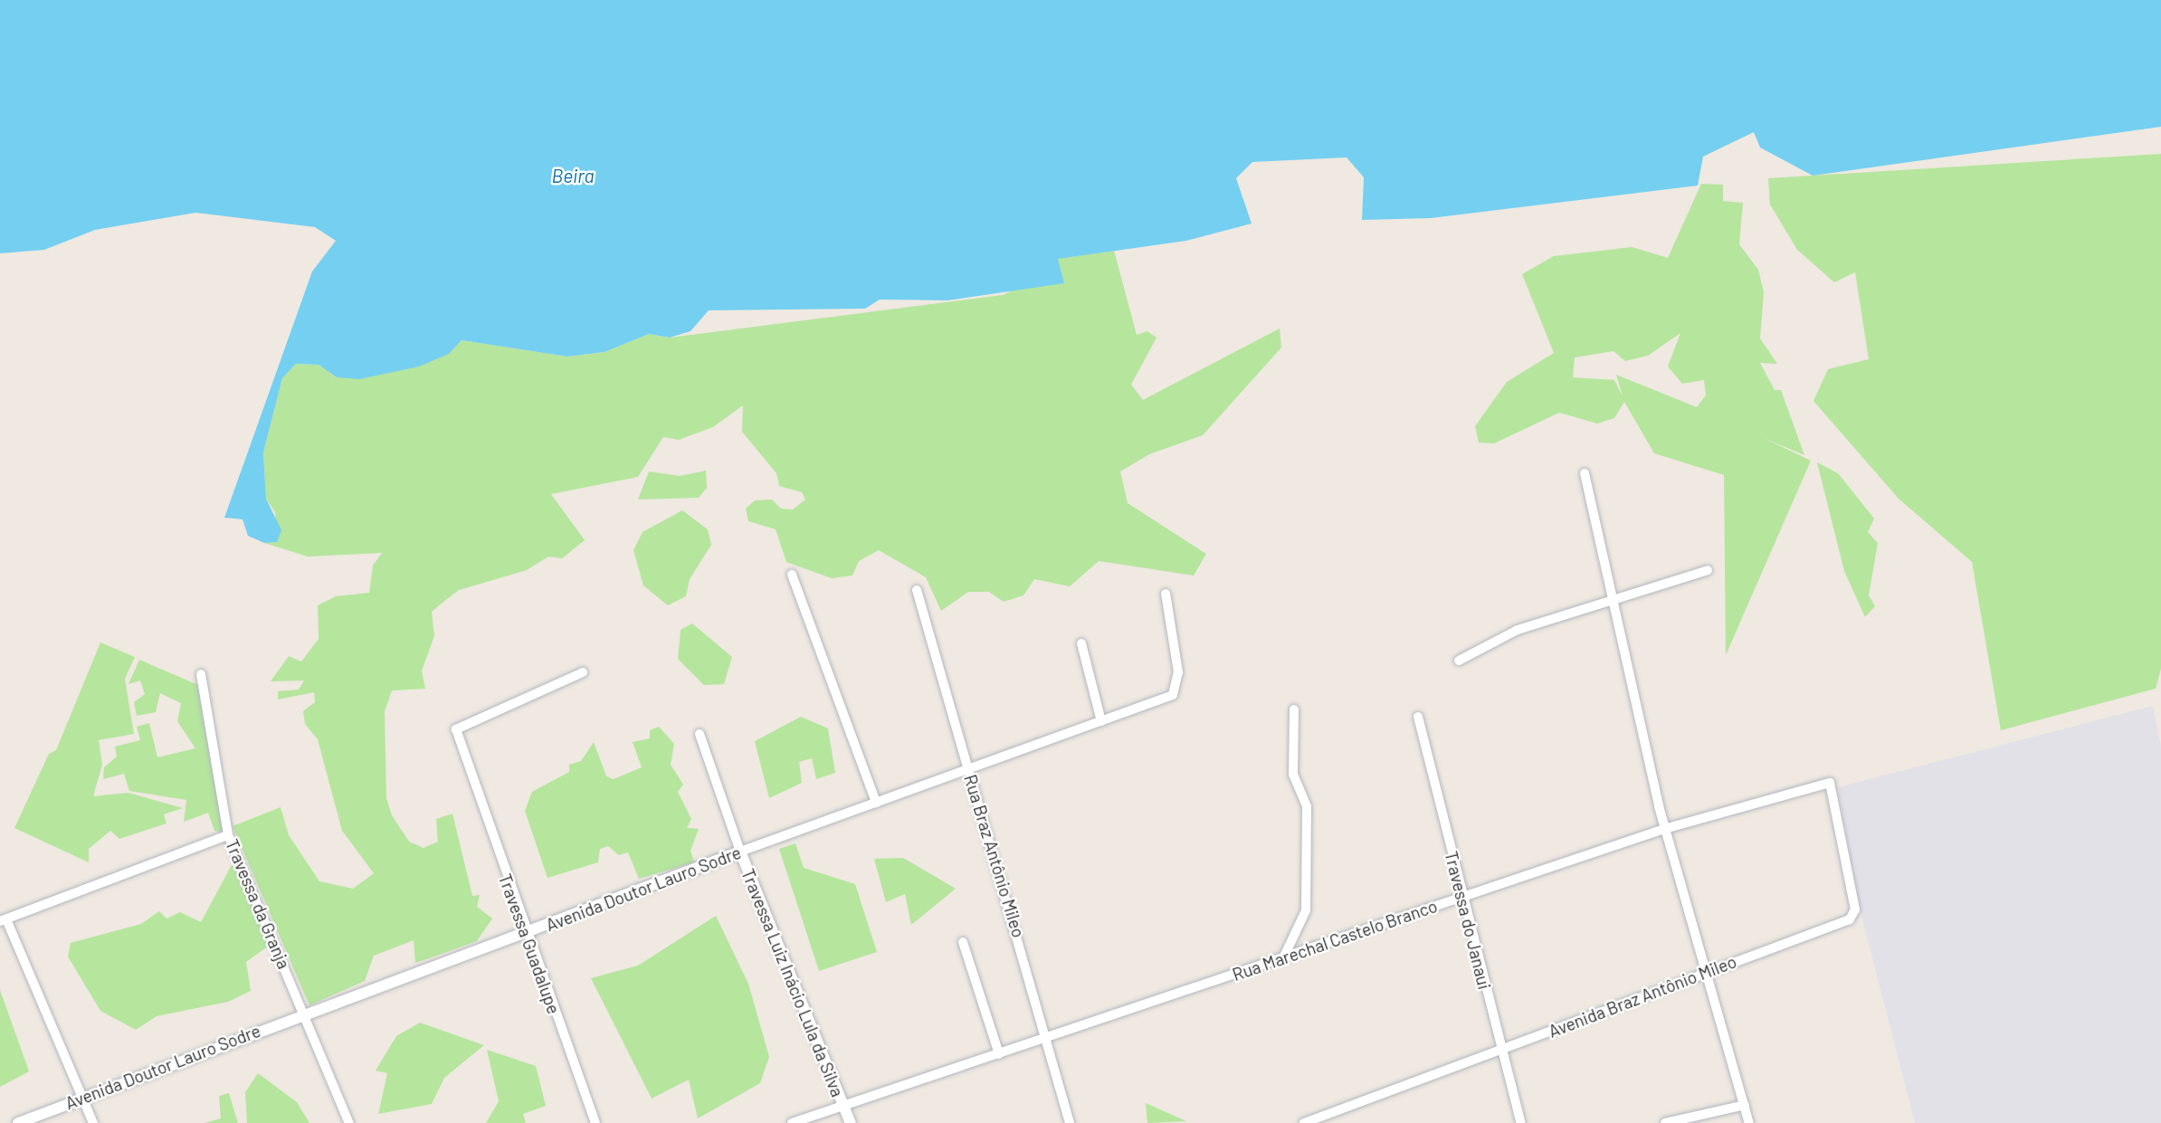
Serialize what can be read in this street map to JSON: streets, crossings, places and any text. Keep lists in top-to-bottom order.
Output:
{
  "streets": {
    "street": [
      "Rua Braz Antônio Mileo",
      "Avenida Doutor Lauro Sodre",
      "Travessa da Granja",
      "Travessa do Janaui",
      "Rua Marechal Castelo Branco",
      "Travessa Guadalupe",
      "Travessa Luiz Inácio Lula da Silva",
      "Avenida Braz Antônio Mileo"
    ]
  },
  "crossings": [
    ["Rua Braz Antônio Mileo", "Avenida Doutor Lauro Sodre"],
    ["Rua Braz Antônio Mileo", "Rua Marechal Castelo Branco"],
    ["Avenida Doutor Lauro Sodre", "Travessa da Granja"],
    ["Avenida Doutor Lauro Sodre", "Travessa Guadalupe"],
    ["Avenida Doutor Lauro Sodre", "Travessa Luiz Inácio Lula da Silva"],
    ["Travessa do Janaui", "Rua Marechal Castelo Branco"],
    ["Travessa do Janaui", "Avenida Braz Antônio Mileo"],
    ["Rua Marechal Castelo Branco", "Travessa Luiz Inácio Lula da Silva"],
    ["Rua Marechal Castelo Branco", "Avenida Braz Antônio Mileo"]
  ],
  "water": ["Beira"]
}
